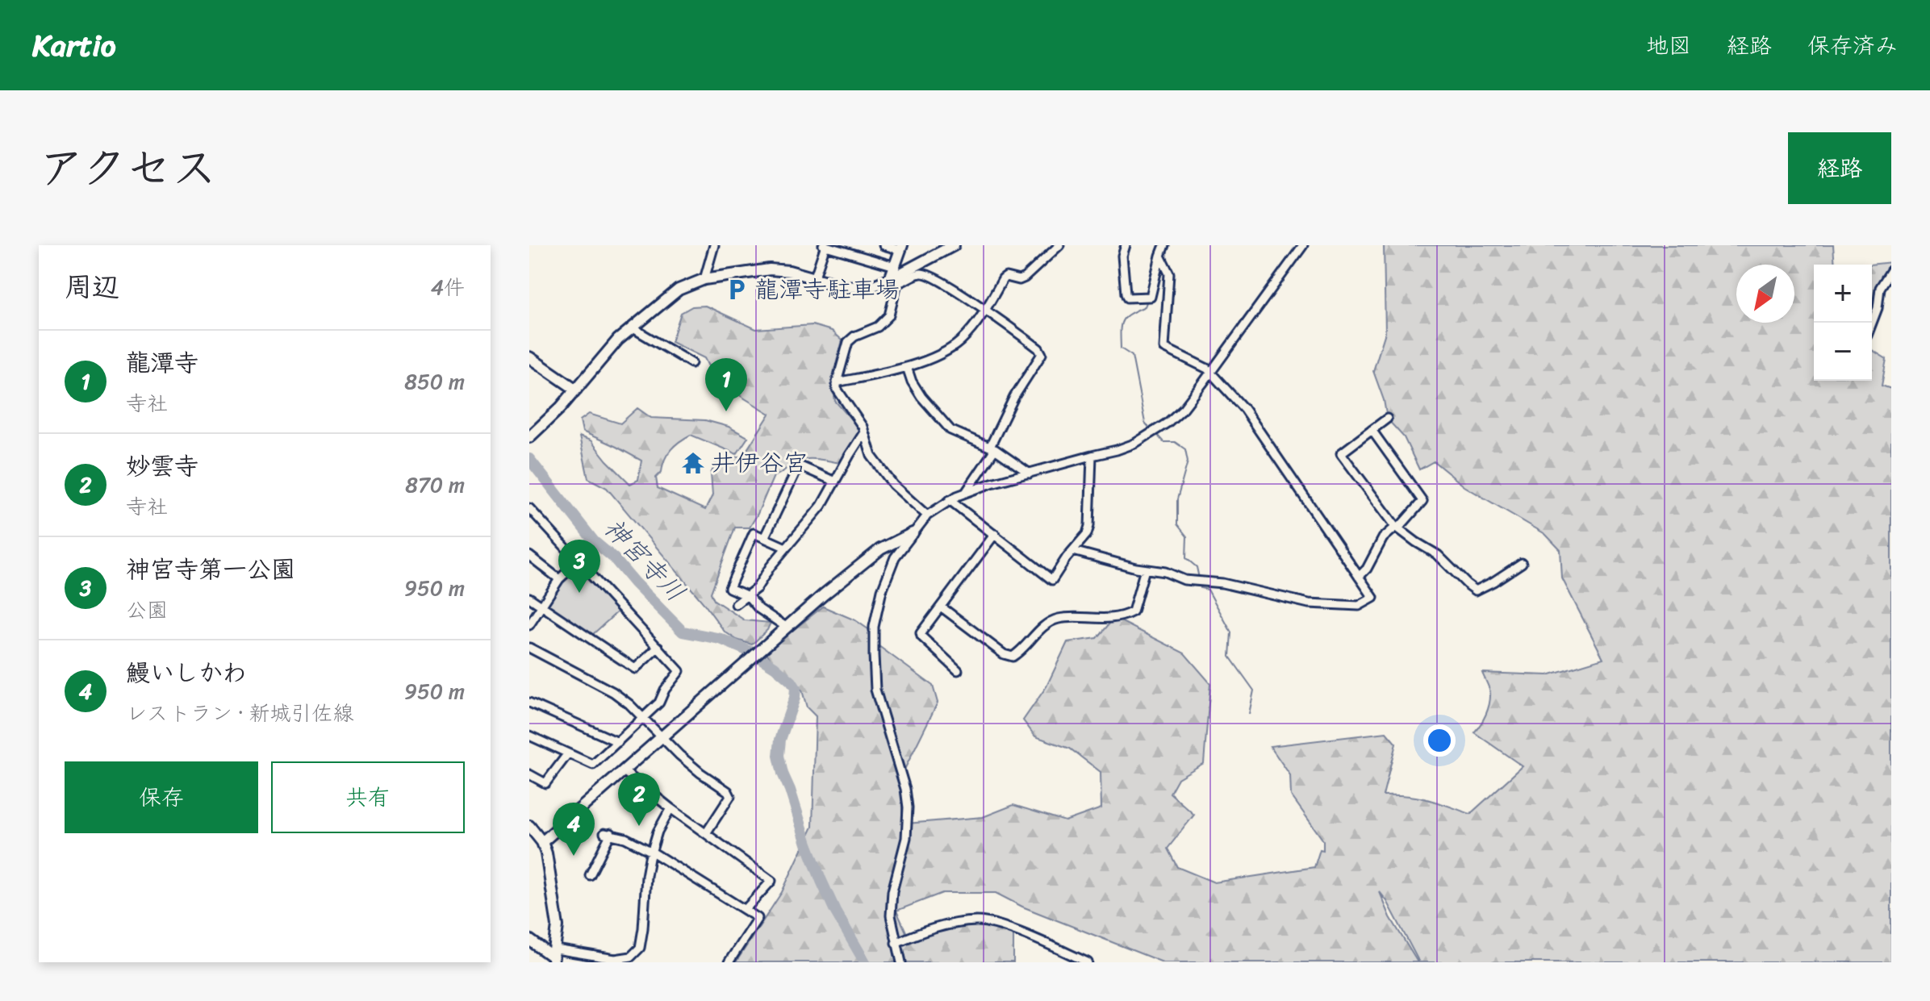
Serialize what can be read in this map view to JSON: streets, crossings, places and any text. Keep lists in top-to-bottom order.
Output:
{
  "water": ["神宮寺川"],
  "places": {
    "parking": ["龍潭寺駐車場"],
    "temple": ["井伊谷宮"]
  },
  "north": "bottom left",
  "page": {
    "header": "Kartio",
    "nav": ["地図", "経路", "保存済み"],
    "title": "アクセス",
    "buttons": [
      "経路",
      ["保存", "共有"]
    ],
    "heading": ["周辺", "4件"],
    "map_buttons": ["+", "−"],
    "list": [
      {
        "mark": "1",
        "name": "龍潭寺",
        "note": "寺社",
        "value": "850 m"
      },
      {
        "mark": "2",
        "name": "妙雲寺",
        "note": "寺社",
        "value": "870 m"
      },
      {
        "mark": "3",
        "name": "神宮寺第一公園",
        "note": "公園",
        "value": "950 m"
      },
      {
        "mark": "4",
        "name": "鰻いしかわ",
        "note": "レストラン · 新城引佐線",
        "value": "950 m"
      }
    ],
    "pins": [
      "1",
      "3",
      "2",
      "4"
    ]
  }
}
